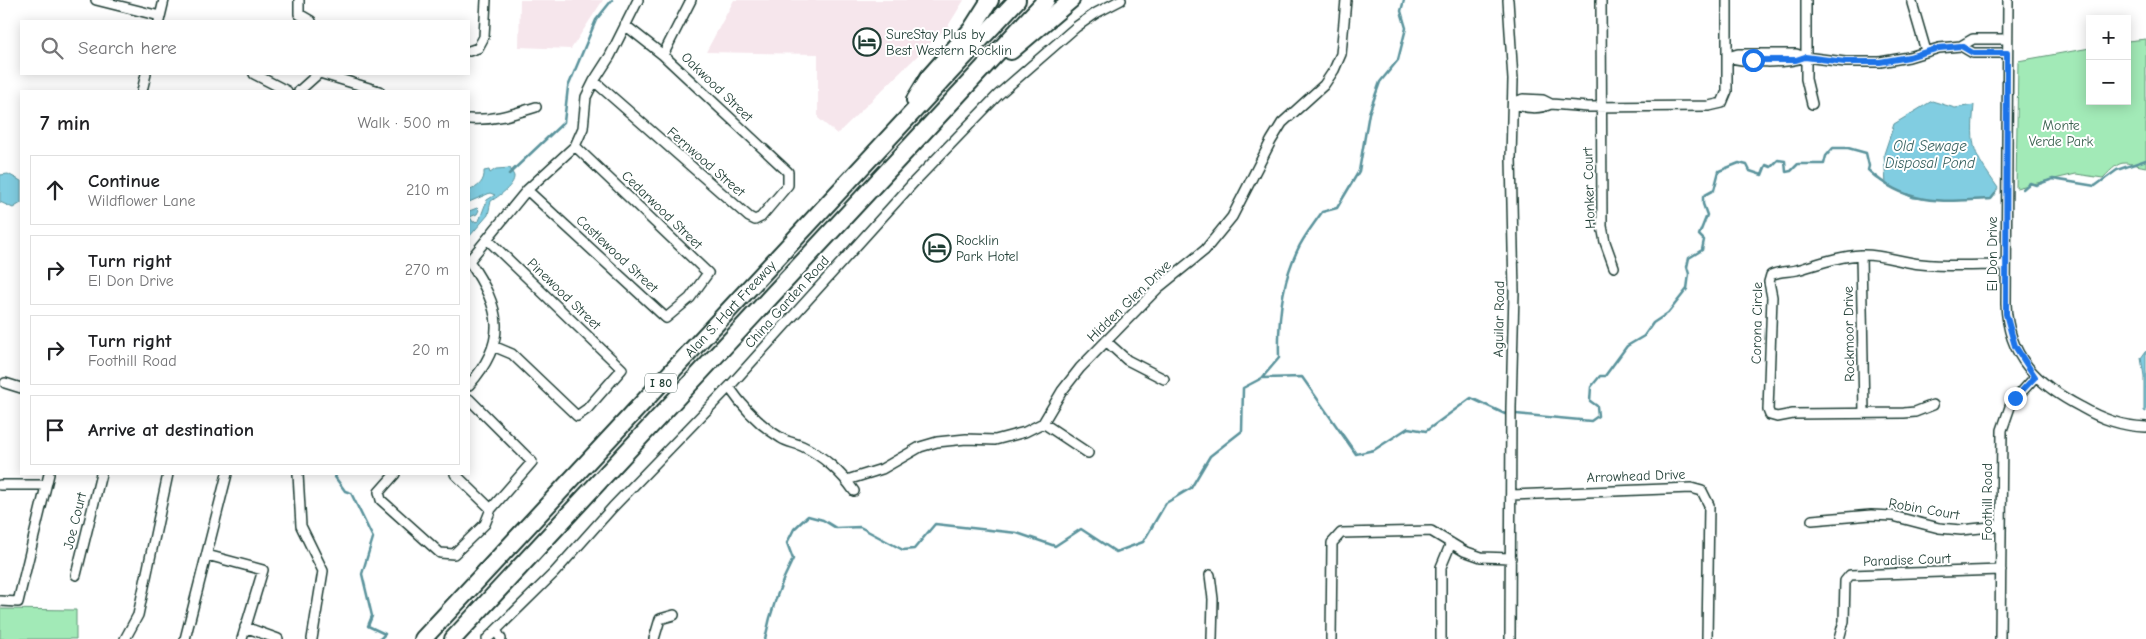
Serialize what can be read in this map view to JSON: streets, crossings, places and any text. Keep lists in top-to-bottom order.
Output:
{
  "streets": {
    "highway": ["Alan S. Hart Freeway", "I 80"],
    "street": [
      "Oakwood Street",
      "Fernwood Street",
      "Honker Court",
      "Cedarwood Street",
      "Castlewood Street",
      "El Don Drive",
      "Pinewood Street",
      "Hidden Glen Drive",
      "China Garden Road",
      "Aguilar Road",
      "Corona Circle",
      "Rockmoor Drive",
      "Arrowhead Drive",
      "Foothill Road",
      "Robin Court",
      "Joe Court",
      "Paradise Court"
    ]
  },
  "crossings": [
    ["Oakwood Street", "Fernwood Street"],
    ["Cedarwood Street", "Castlewood Street"],
    ["El Don Drive", "Corona Circle"],
    ["El Don Drive", "Foothill Road"],
    ["Aguilar Road", "Arrowhead Drive"],
    ["Corona Circle", "Rockmoor Drive"],
    ["Foothill Road", "Robin Court"],
    ["Foothill Road", "Paradise Court"]
  ],
  "water": ["Old Sewage Disposal Pond"],
  "parks": ["Monte Verde Park"],
  "places": {
    "hotel": ["SureStay Plus by Best Western Rocklin", "Rocklin Park Hotel"]
  },
  "page": {
    "map_buttons": ["+", "−"],
    "search": "Search here",
    "heading": ["7 min", "Walk · 500 m"],
    "list": [
      ["Continue", "Wildflower Lane", "210 m"],
      ["Turn right", "El Don Drive", "270 m"],
      ["Turn right", "Foothill Road", "20 m"],
      "Arrive at destination"
    ]
  }
}
